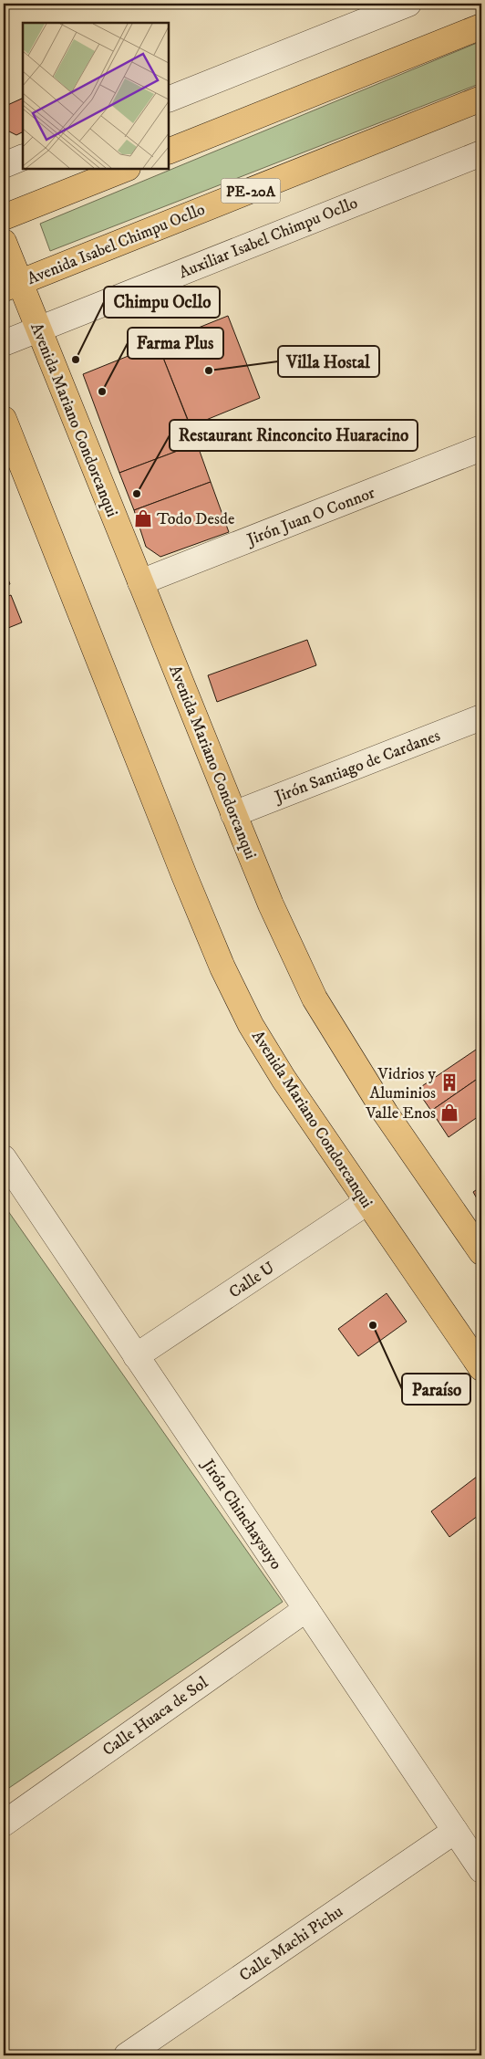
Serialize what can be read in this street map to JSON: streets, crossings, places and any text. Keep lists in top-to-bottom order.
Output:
{
  "streets": {
    "main road": ["PE-20A", "Avenida Isabel Chimpu Ocllo", "Avenida Mariano Condorcanqui"],
    "street": [
      "Auxiliar Isabel Chimpu Ocllo",
      "Jirón Juan O Connor",
      "Jirón Santiago de Cardanes",
      "Calle U",
      "Jirón Chinchaysuyo",
      "Calle Huaca de Sol",
      "Calle Machi Pichu"
    ]
  },
  "crossings": [
    ["Auxiliar Isabel Chimpu Ocllo", "Avenida Mariano Condorcanqui"],
    ["Avenida Isabel Chimpu Ocllo", "Avenida Mariano Condorcanqui"],
    ["Avenida Mariano Condorcanqui", "Jirón Juan O Connor"],
    ["Avenida Mariano Condorcanqui", "Jirón Santiago de Cardanes"],
    ["Avenida Mariano Condorcanqui", "Calle U"],
    ["Calle U", "Jirón Chinchaysuyo"],
    ["Jirón Chinchaysuyo", "Calle Huaca de Sol"],
    ["Jirón Chinchaysuyo", "Calle Machi Pichu"]
  ],
  "places": {
    "other": [
      "Chimpu Ocllo",
      "Villa Hostal",
      "Farma Plus",
      "Restaurant Rinconcito Huaracino",
      "Paraíso"
    ],
    "shop": ["Todo Desde", "Valle Enos"],
    "building": ["Vidrios y Aluminios"]
  }
}
